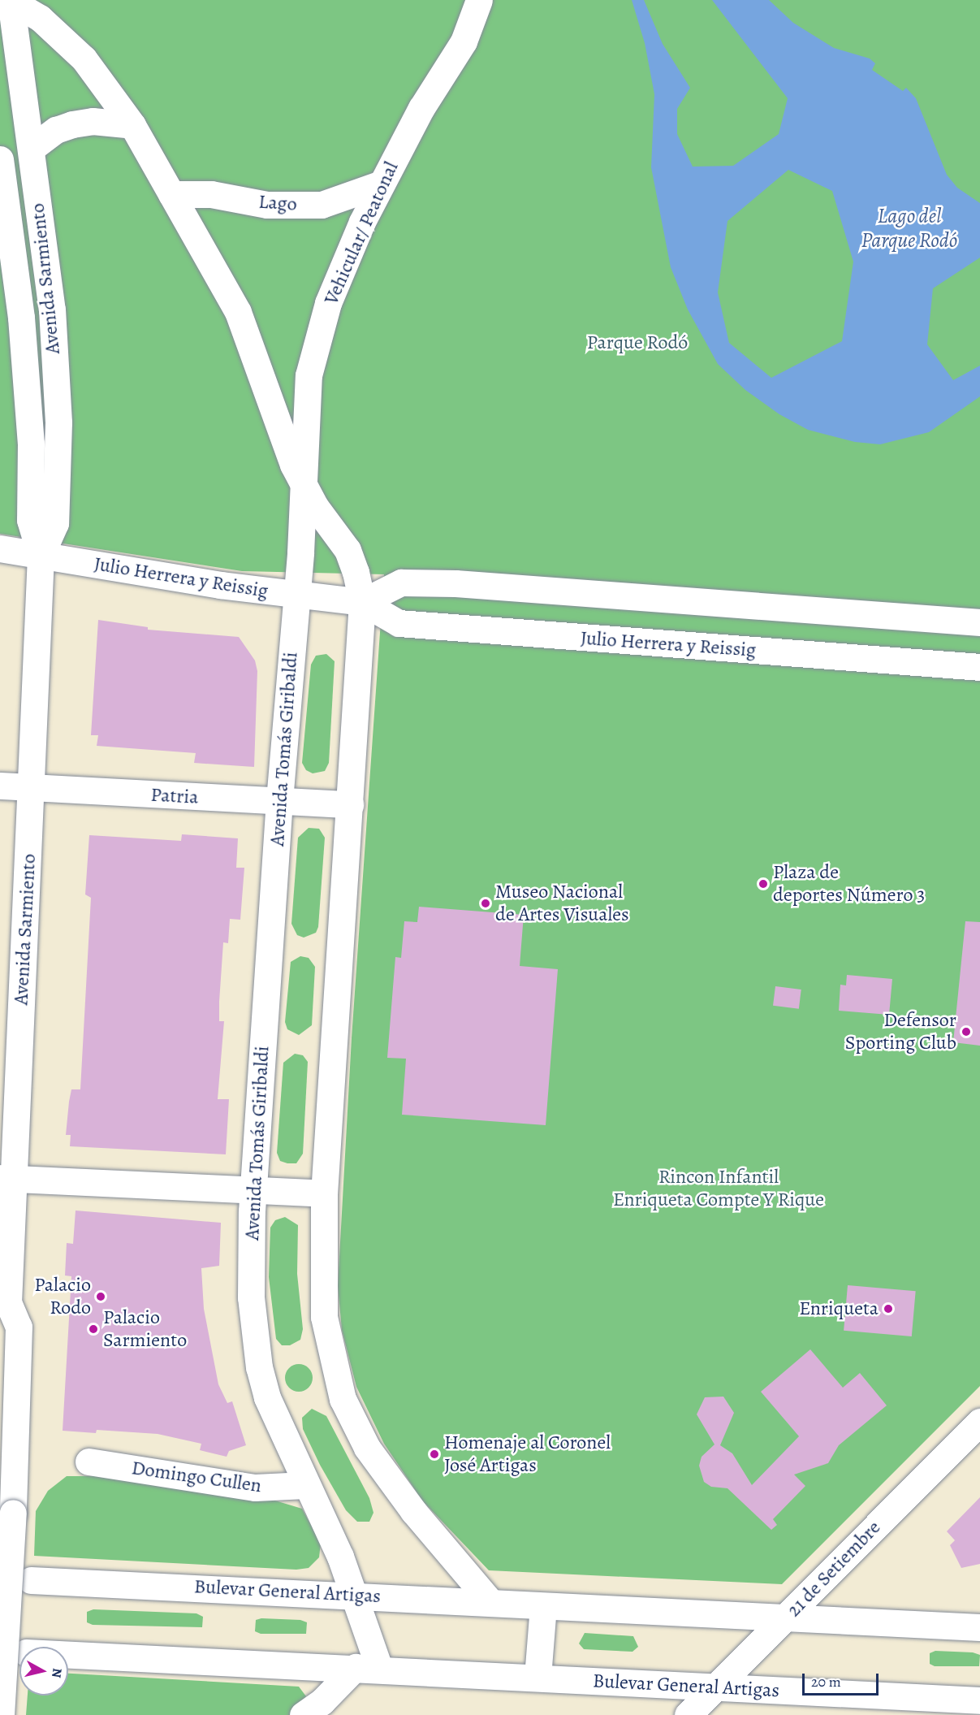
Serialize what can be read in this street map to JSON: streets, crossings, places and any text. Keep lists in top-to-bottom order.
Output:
{
  "streets": {
    "street": [
      "Lago",
      "Vehicular/ Peatonal",
      "Avenida Sarmiento",
      "Julio Herrera y Reissig",
      "Avenida Tomás Giribaldi",
      "Patria",
      "Domingo Cullen",
      "21 de Setiembre",
      "Bulevar General Artigas"
    ]
  },
  "crossings": [
    ["Lago", "Vehicular/ Peatonal"],
    ["Vehicular/ Peatonal", "Julio Herrera y Reissig"],
    ["Vehicular/ Peatonal", "Avenida Tomás Giribaldi"],
    ["Avenida Sarmiento", "Julio Herrera y Reissig"],
    ["Avenida Sarmiento", "Patria"],
    ["Julio Herrera y Reissig", "Avenida Tomás Giribaldi"],
    ["Avenida Tomás Giribaldi", "Patria"],
    ["Avenida Tomás Giribaldi", "Domingo Cullen"],
    ["Avenida Tomás Giribaldi", "Bulevar General Artigas"],
    ["21 de Setiembre", "Bulevar General Artigas"]
  ],
  "water": ["Lago del Parque Rodó"],
  "parks": ["Parque Rodó", "Rincon Infantil Enriqueta Compte Y Rique"],
  "places": [
    "Plaza de deportes Número 3",
    "Museo Nacional de Artes Visuales",
    "Defensor Sporting Club",
    "Palacio Rodo",
    "Enriqueta",
    "Palacio Sarmiento",
    "Homenaje al Coronel José Artigas"
  ],
  "scale_bar": "20 m",
  "north": "right"
}
